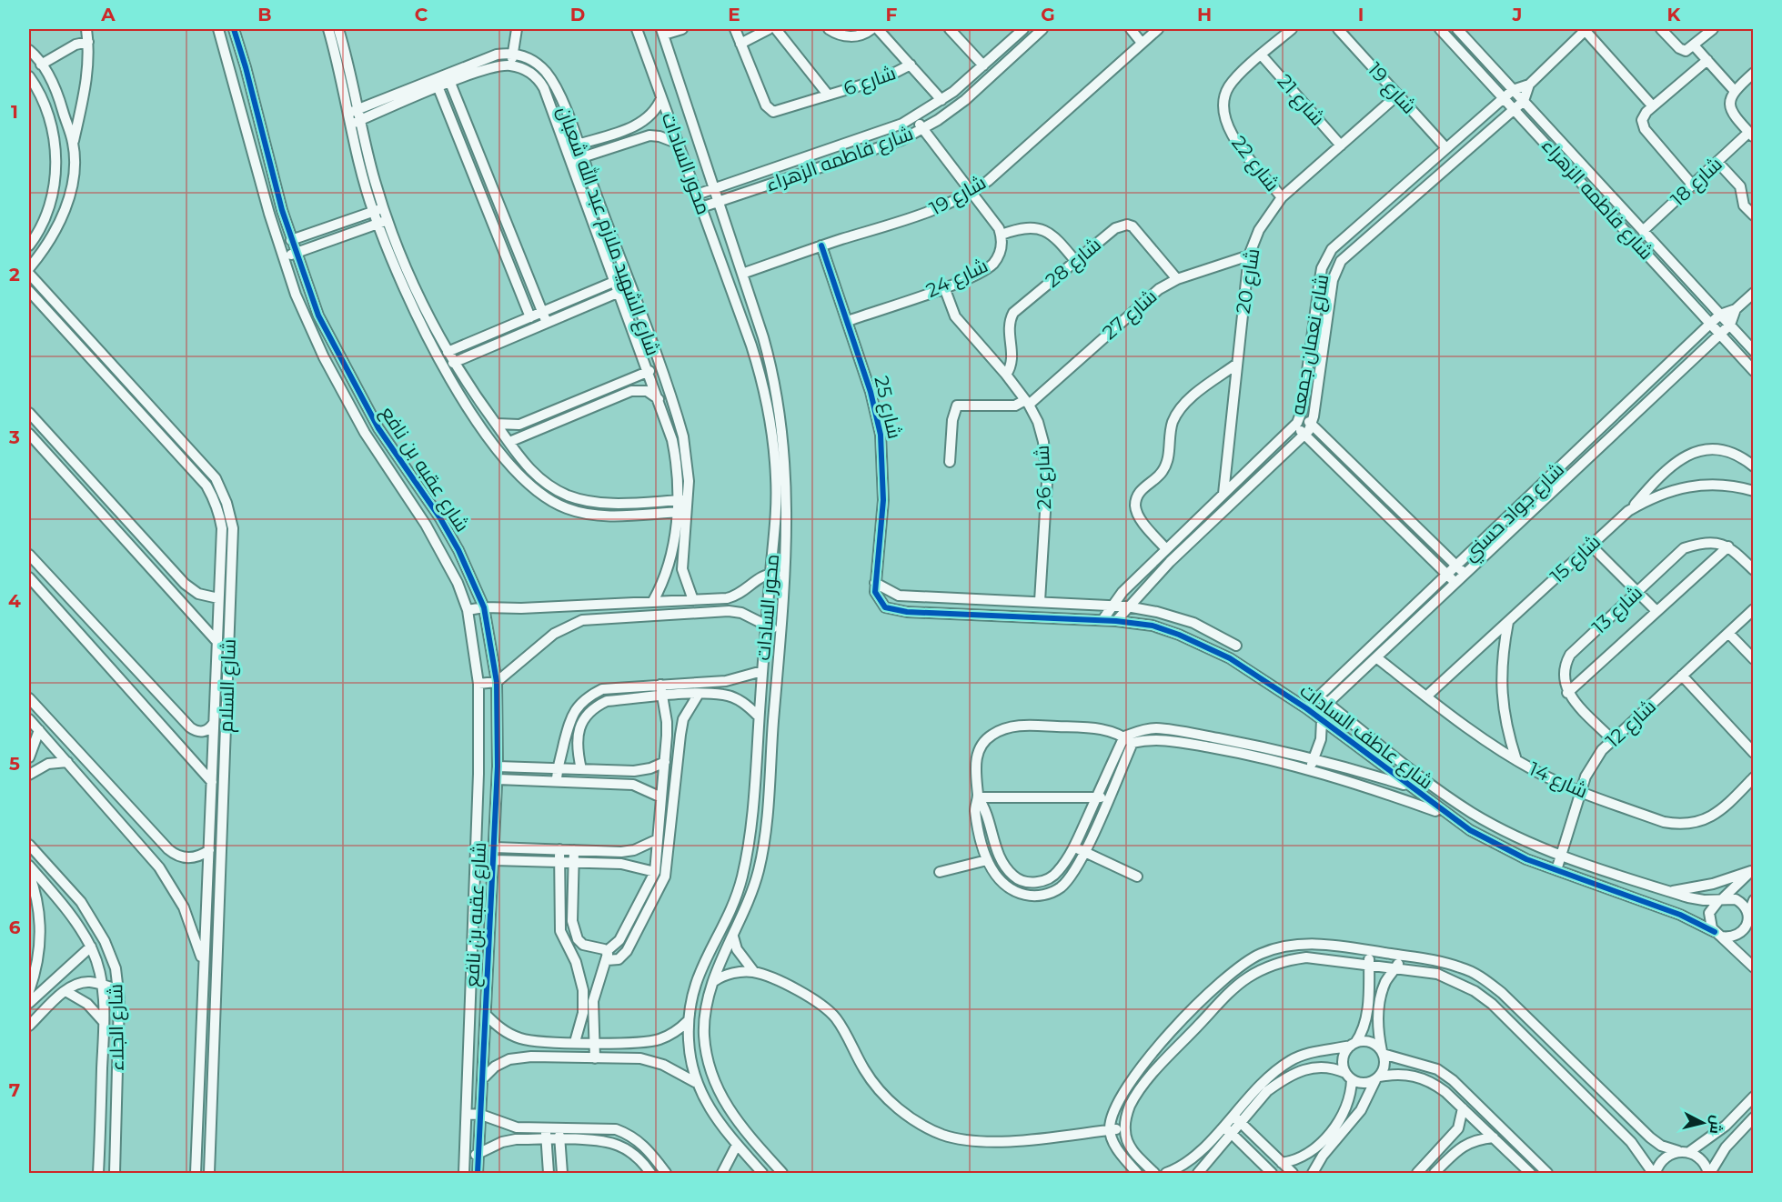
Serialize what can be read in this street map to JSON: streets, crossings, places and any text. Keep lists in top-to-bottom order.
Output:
{
  "streets": {
    "street": [
      "شارع 6",
      "شارع 19",
      "شارع 21",
      "شارع فاطمه الزهراء",
      "محور السادات",
      "شارع 22",
      "شارع 18",
      "شارع الشهيد ملازم عبد الله شعبان",
      "شارع 28",
      "شارع 24",
      "شارع 20",
      "شارع 27",
      "شارع نعمان جمعه",
      "شارع 25",
      "شارع عقبه بن نافع",
      "شارع 26",
      "شارع جواد حسني",
      "شارع 15",
      "شارع 13",
      "شارع السلام",
      "شارع 12",
      "شارع عاطف السادات",
      "شارع 14",
      "شارع الجلاء"
    ]
  },
  "crossings": [
    ["شارع 19", "محور السادات"],
    ["شارع 19", "شارع 24"],
    ["شارع 19", "شارع 20"],
    ["شارع 19", "شارع نعمان جمعه"],
    ["شارع 19", "شارع 25"],
    ["شارع 21", "شارع 22"],
    ["شارع 21", "شارع 20"],
    ["شارع فاطمه الزهراء", "محور السادات"],
    ["شارع فاطمه الزهراء", "شارع 18"],
    ["شارع فاطمه الزهراء", "شارع 24"],
    ["شارع فاطمه الزهراء", "شارع نعمان جمعه"],
    ["شارع فاطمه الزهراء", "شارع جواد حسني"],
    ["شارع 22", "شارع 20"],
    ["شارع 28", "شارع 27"],
    ["شارع 28", "شارع 26"],
    ["شارع 24", "شارع 25"],
    ["شارع 24", "شارع 26"],
    ["شارع 20", "شارع 27"],
    ["شارع 20", "شارع نعمان جمعه"],
    ["شارع 27", "شارع 26"],
    ["شارع نعمان جمعه", "شارع عاطف السادات"],
    ["شارع 25", "شارع عاطف السادات"],
    ["شارع جواد حسني", "شارع عاطف السادات"],
    ["شارع جواد حسني", "شارع 14"],
    ["شارع 15", "شارع 14"],
    ["شارع 12", "شارع عاطف السادات"],
    ["شارع 12", "شارع 14"]
  ],
  "north": "right",
  "grid": {
    "columns": [
      "A",
      "B",
      "C",
      "D",
      "E",
      "F",
      "G",
      "H",
      "I",
      "J",
      "K"
    ],
    "rows": [
      "1",
      "2",
      "3",
      "4",
      "5",
      "6",
      "7"
    ]
  }
}
